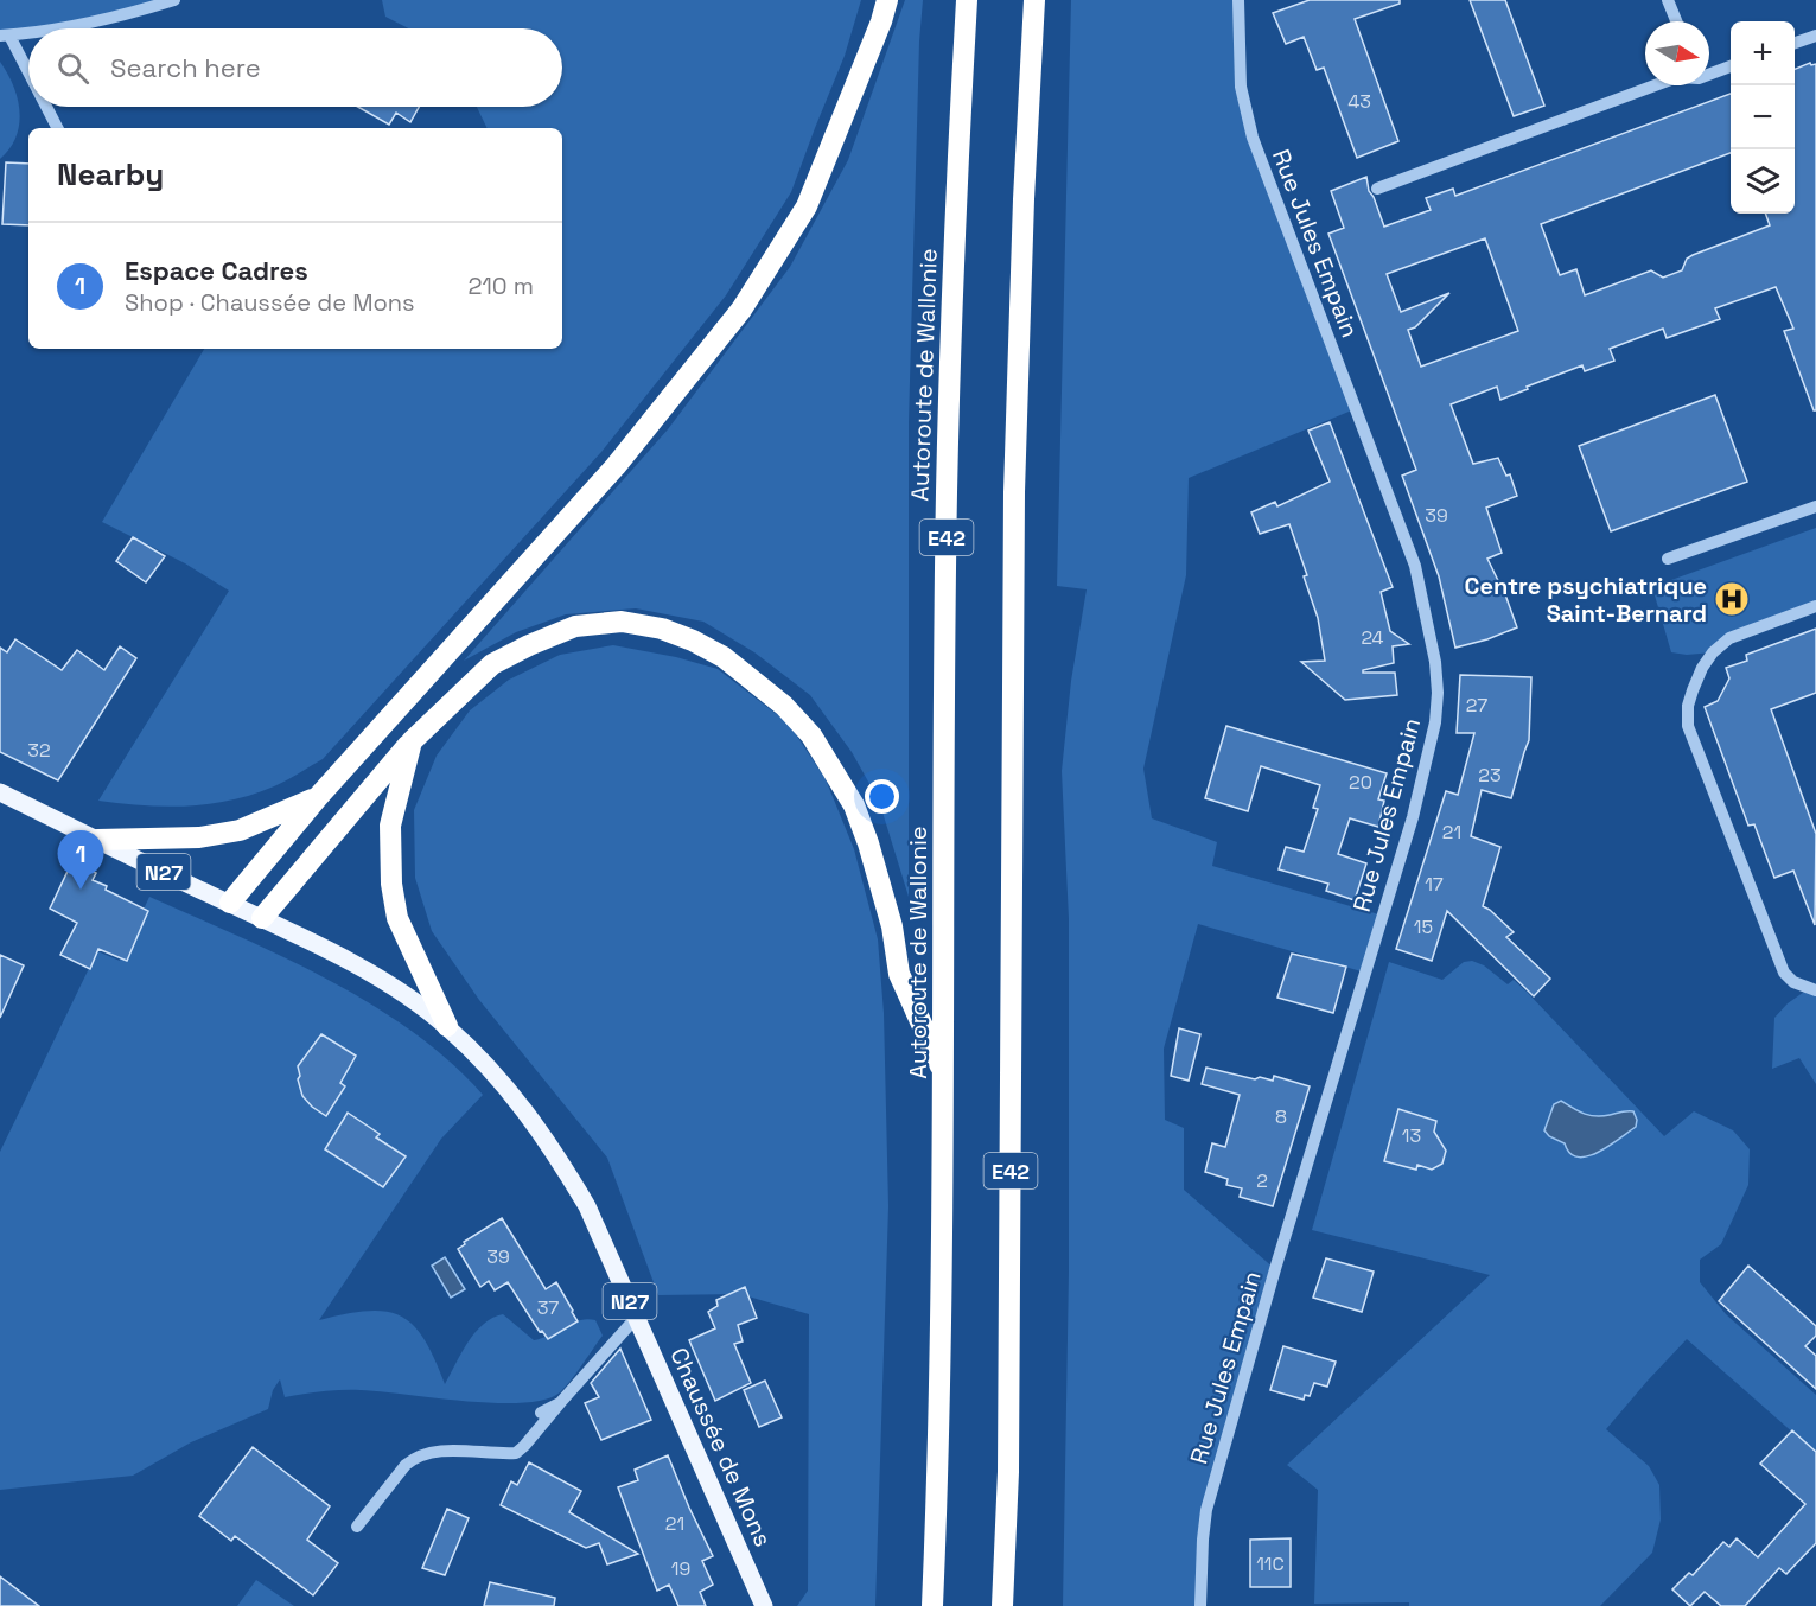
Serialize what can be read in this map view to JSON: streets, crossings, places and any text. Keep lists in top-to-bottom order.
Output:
{
  "streets": {
    "highway": ["Autoroute de Wallonie", "E42"],
    "main road": ["N27", "Chaussée de Mons"],
    "street": ["Rue Jules Empain"]
  },
  "crossings": [
    ["N27", "Chaussée de Mons"]
  ],
  "places": {
    "hospital": ["Centre psychiatrique Saint-Bernard"]
  },
  "house_numbers": [
    "43",
    "39",
    "24",
    "27",
    "32",
    "23",
    "20",
    "21",
    "17",
    "15",
    "8",
    "13",
    "2",
    "39",
    "37",
    "21",
    "11C",
    "19"
  ],
  "north": "right",
  "page": {
    "map_buttons": ["+", "−"],
    "search": "Search here",
    "heading": "Nearby",
    "list": [
      {
        "mark": "1",
        "name": "Espace Cadres",
        "note": "Shop · Chaussée de Mons",
        "value": "210 m"
      }
    ],
    "pins": "1"
  }
}
